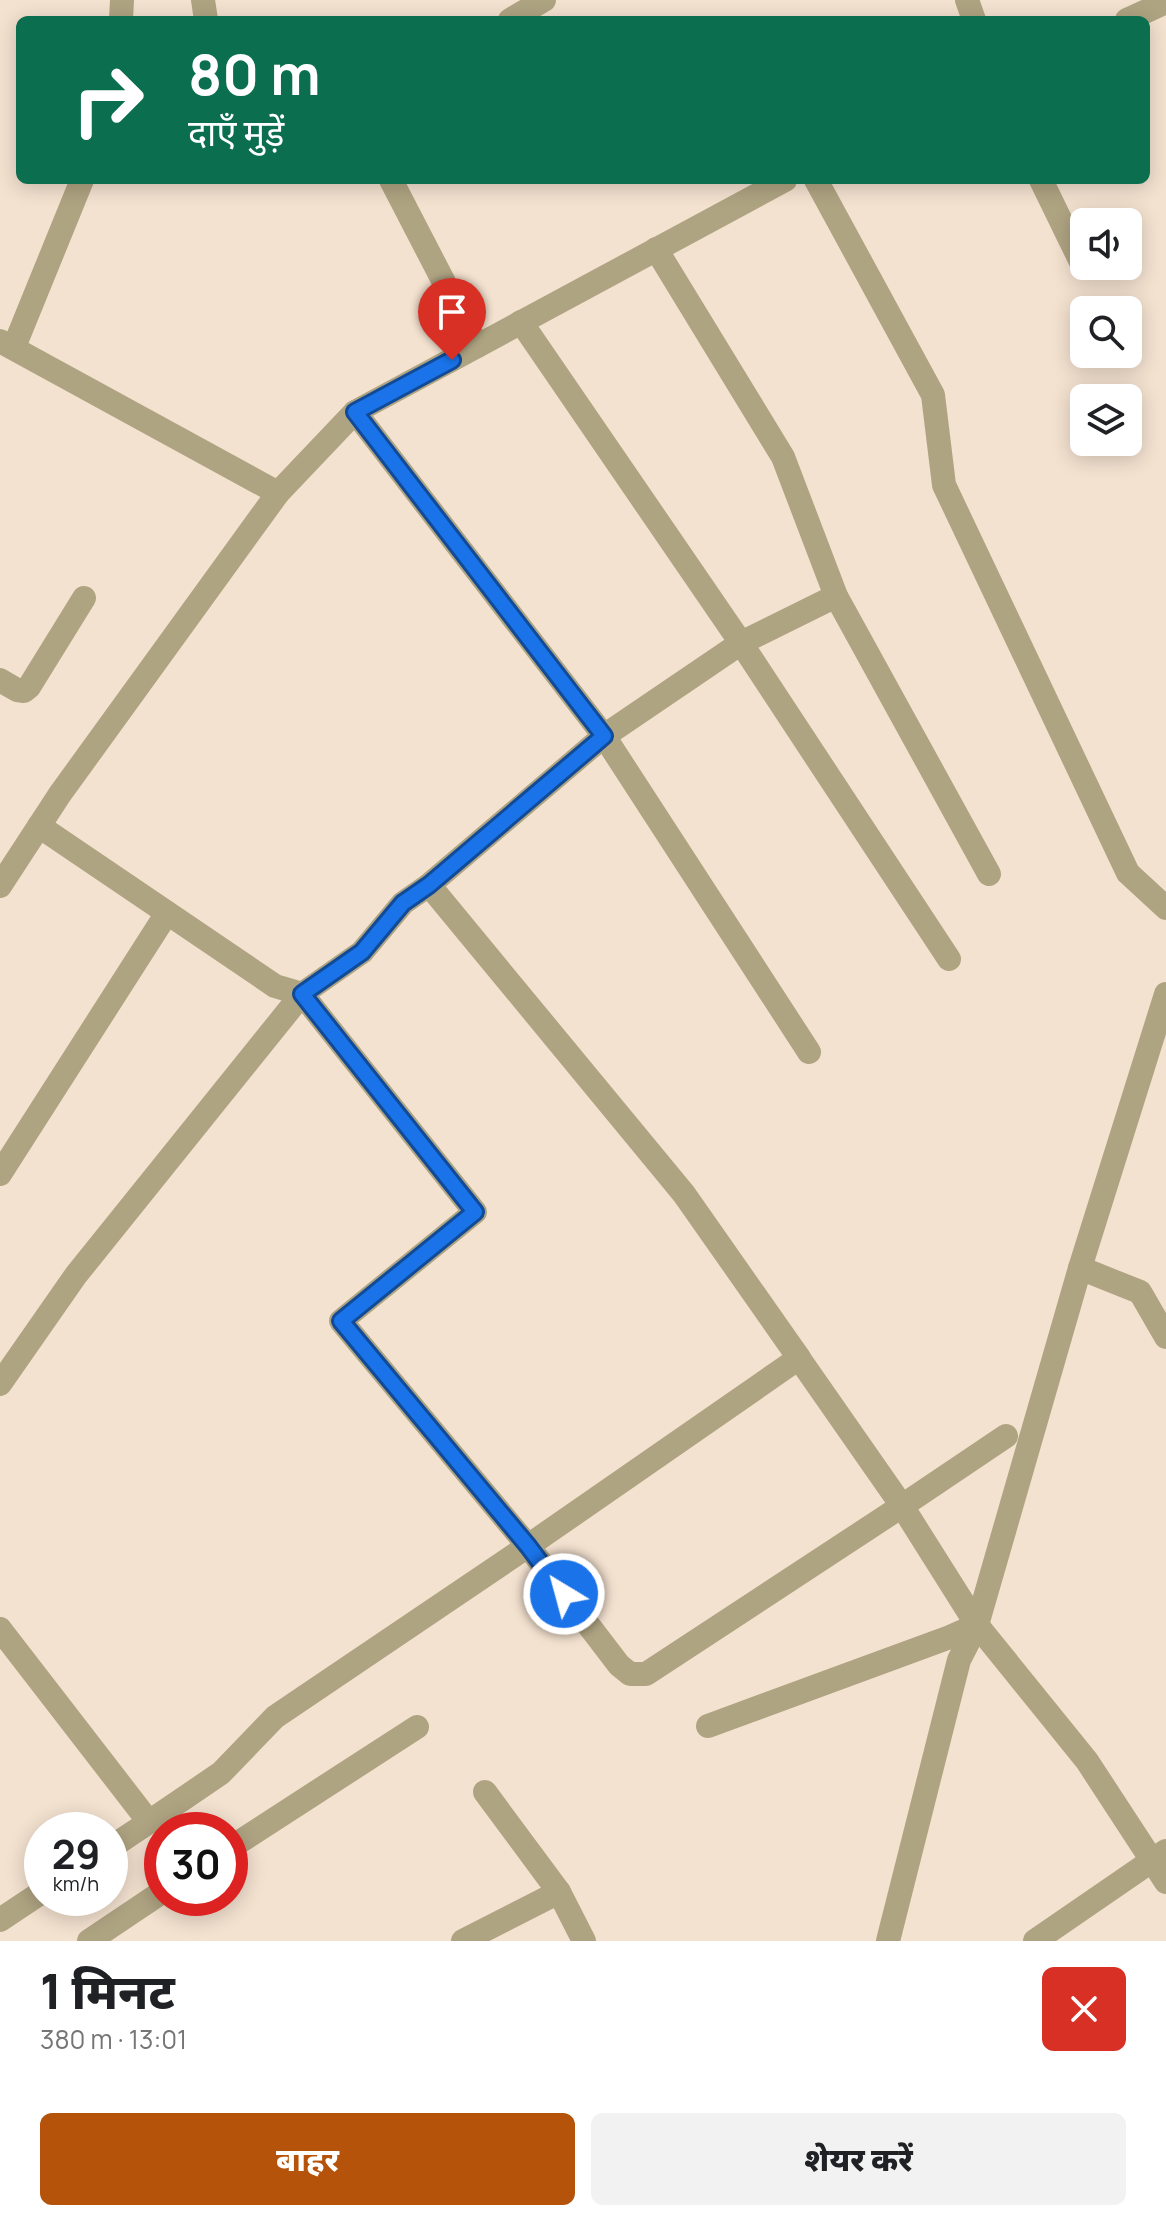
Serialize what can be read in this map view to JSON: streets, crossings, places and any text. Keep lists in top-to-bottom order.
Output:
{
  "page": {
    "turn": ["80 m", "दाएँ मुड़ें"],
    "speed": "29 km/h",
    "limit": "30",
    "heading": ["1 मिनट", "380 m · 13:01"],
    "buttons": ["बाहर", "शेयर करें"]
  }
}
